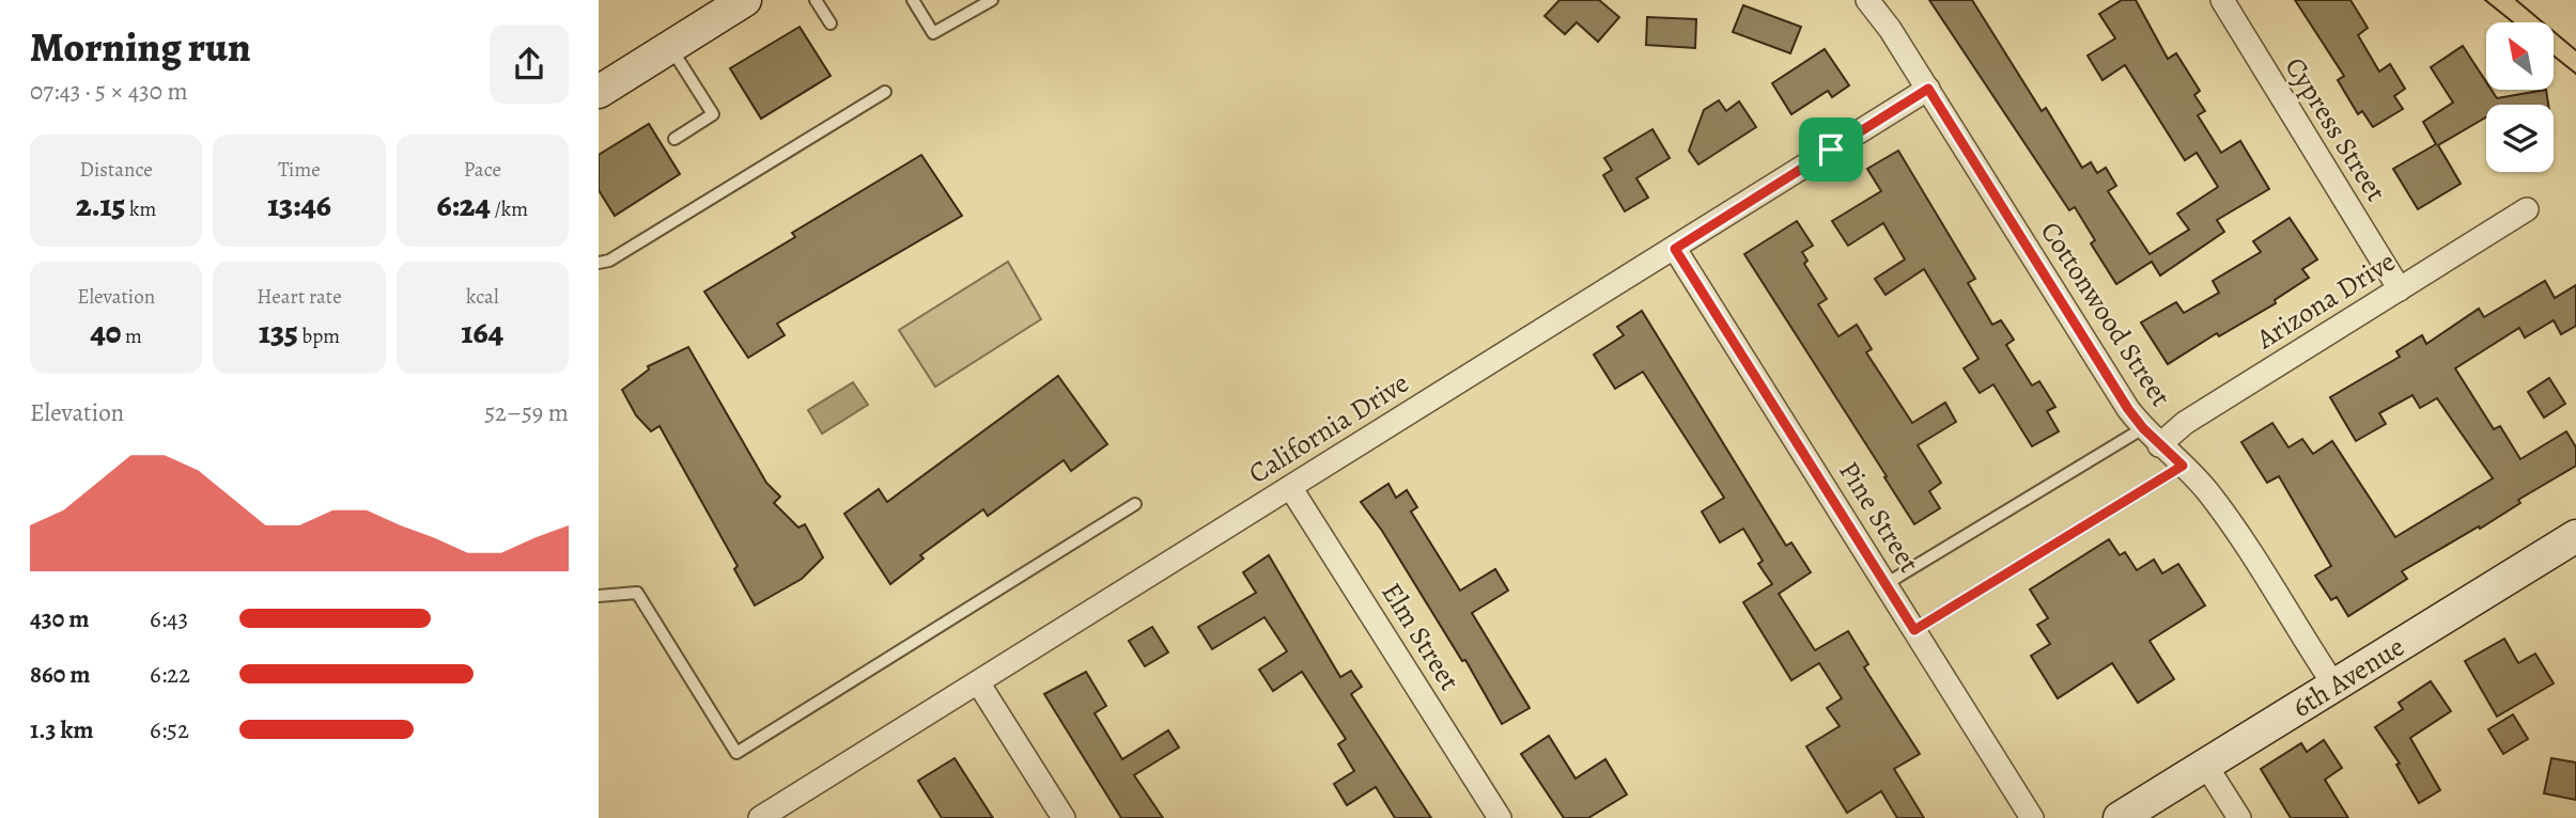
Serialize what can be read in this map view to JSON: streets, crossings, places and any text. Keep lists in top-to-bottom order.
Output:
{
  "streets": {
    "street": [
      "Cypress Street",
      "Arizona Drive",
      "Cottonwood Street",
      "California Drive",
      "Pine Street",
      "Elm Street",
      "6th Avenue"
    ]
  },
  "crossings": [
    ["Cypress Street", "Arizona Drive"],
    ["Arizona Drive", "Cottonwood Street"],
    ["Cottonwood Street", "California Drive"],
    ["Cottonwood Street", "6th Avenue"],
    ["California Drive", "Pine Street"],
    ["California Drive", "Elm Street"]
  ],
  "north": "top left",
  "page": {
    "heading": ["Morning run", "07:43 · 5 × 430 m"],
    "stats": [
      ["Distance", "2.15 km"],
      ["Time", "13:46"],
      ["Pace", "6:24 /km"],
      ["Elevation", "40 m"],
      ["Heart rate", "135 bpm"],
      ["kcal", "164"]
    ],
    "chart": ["Elevation", "52–59 m"],
    "list": [
      {
        "name": "430 m",
        "note": "6:43"
      },
      {
        "name": "860 m",
        "note": "6:22"
      },
      {
        "name": "1.3 km",
        "note": "6:52"
      }
    ]
  }
}
